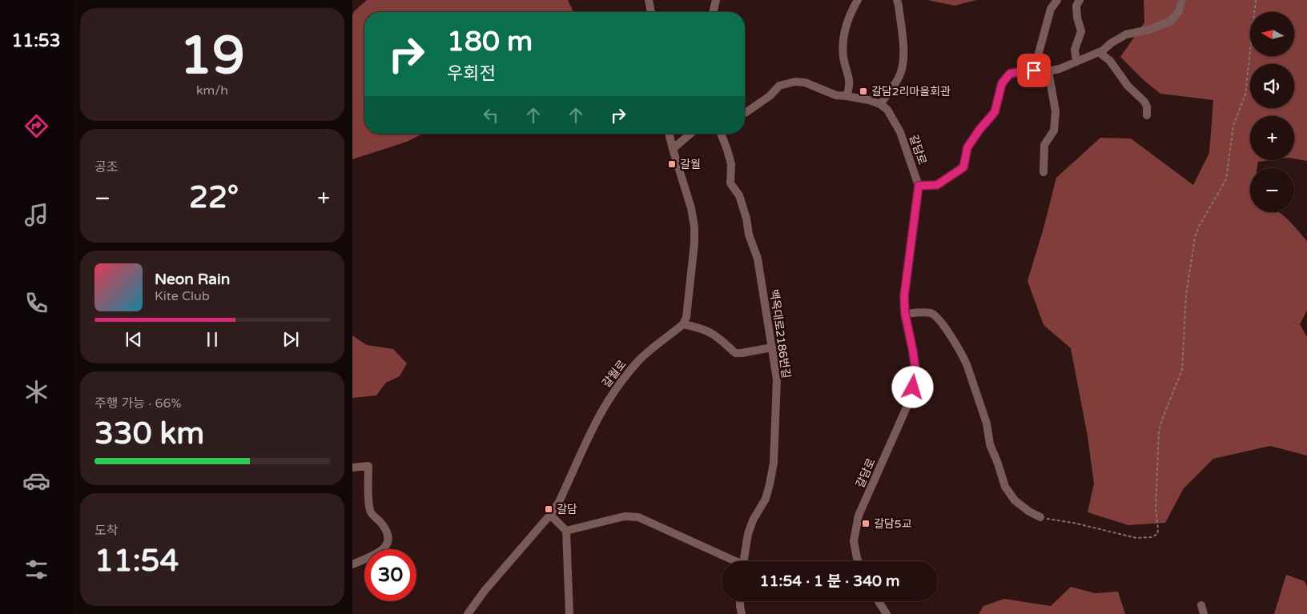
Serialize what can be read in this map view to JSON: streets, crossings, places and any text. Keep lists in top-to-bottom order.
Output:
{
  "streets": {
    "street": ["갈담로", "백옥대로2186번길", "갈월로"]
  },
  "places": {
    "transit": [
      "갈담2리마을회관",
      "갈월",
      "갈담",
      "갈담5교"
    ]
  },
  "north": "left",
  "page": {
    "tabs": "11:53",
    "tile": [
      ["19", "km/h"],
      "공조",
      ["주행 가능 · 66%", "330 km"],
      ["도착", "11:54"]
    ],
    "map_buttons": ["+", "−"],
    "turn": ["180 m", "우회전"],
    "heat": ["−", "22°", "+"],
    "song": ["Neon Rain", "Kite Club"],
    "limit": "30",
    "trip": "11:54 · 1 분 · 340 m"
  }
}
